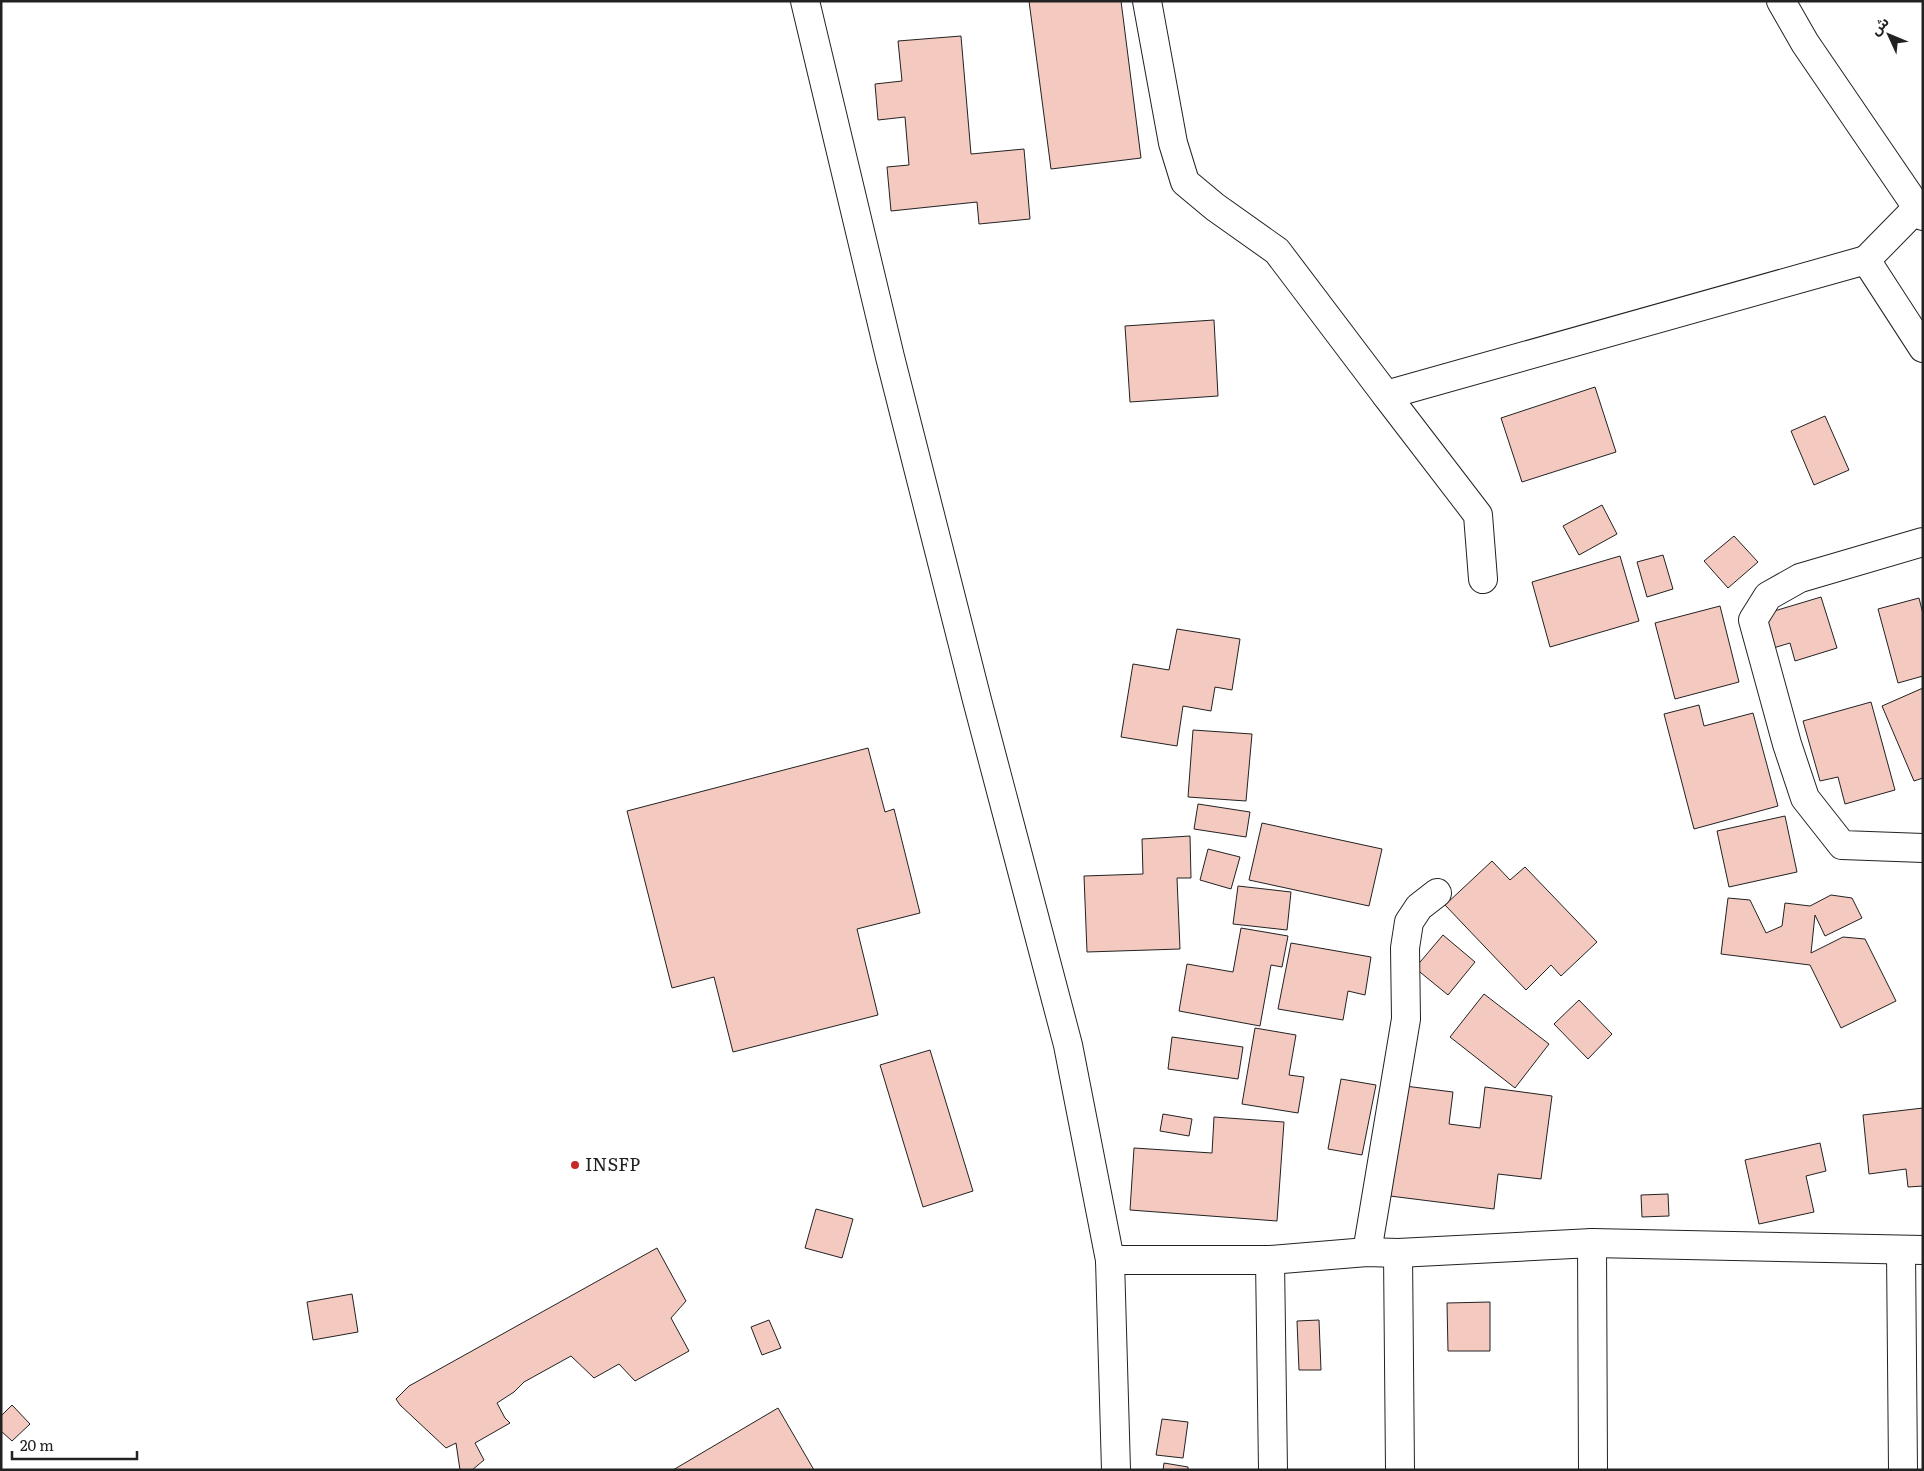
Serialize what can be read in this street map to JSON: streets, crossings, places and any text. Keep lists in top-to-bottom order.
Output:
{
  "places": ["INSFP"],
  "scale_bar": "20 m",
  "north": "top left"
}
